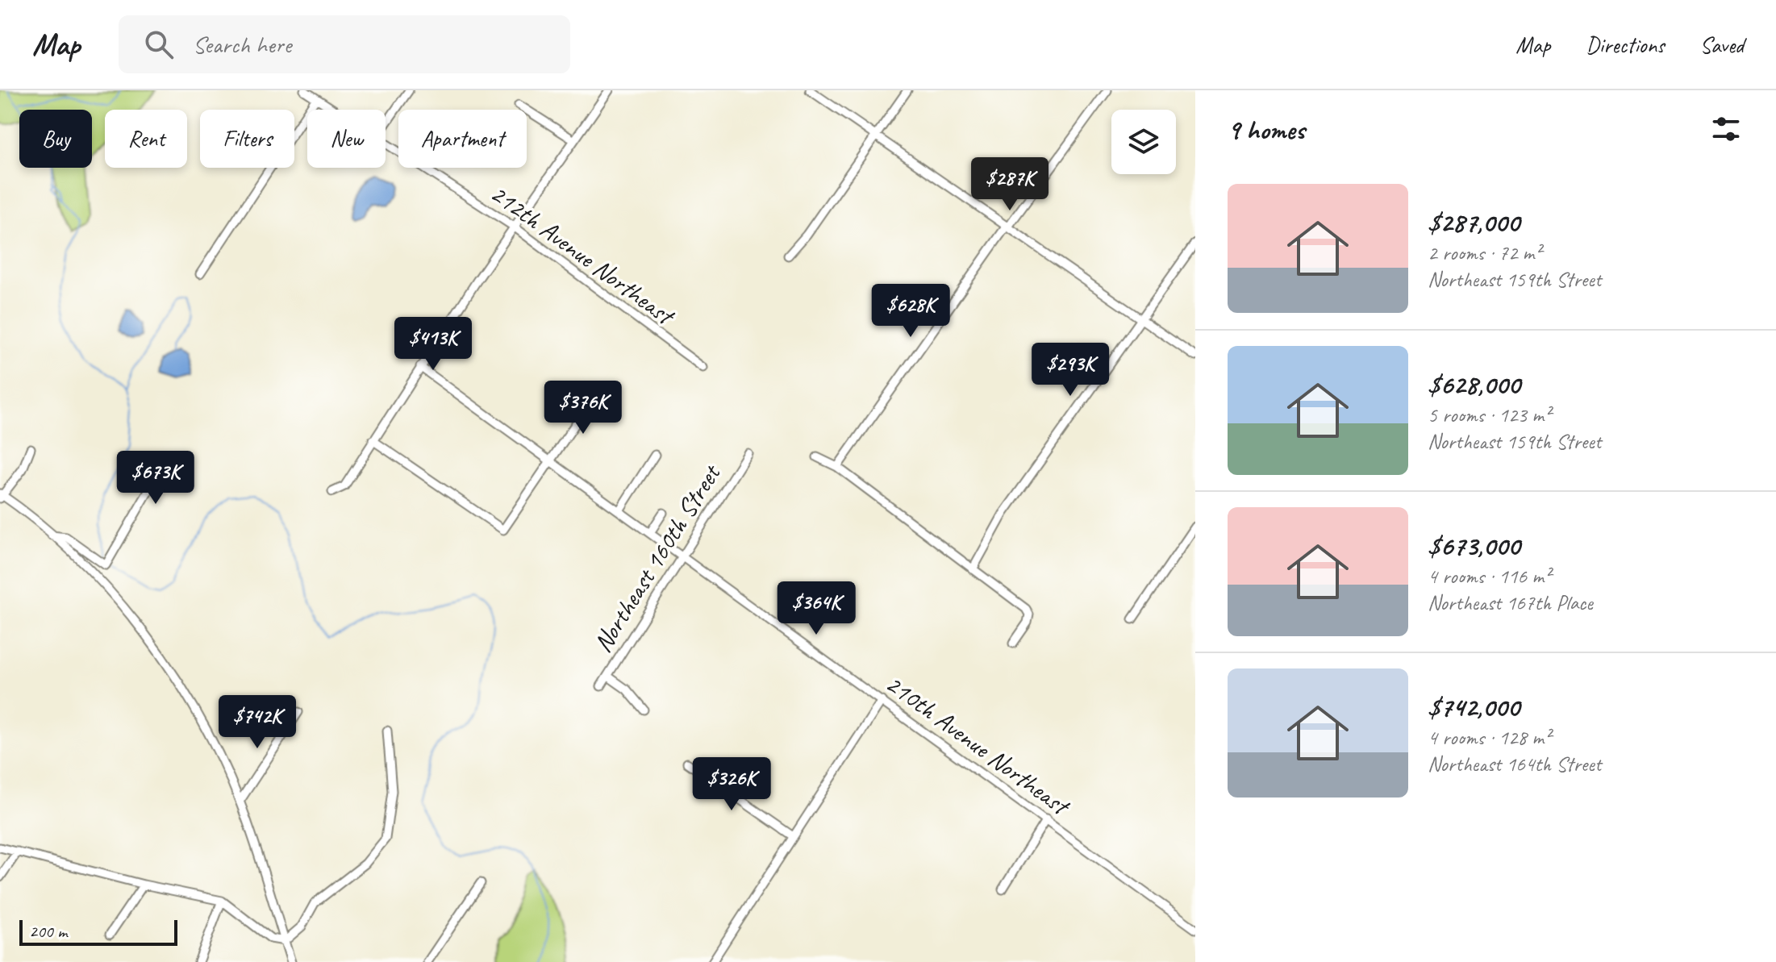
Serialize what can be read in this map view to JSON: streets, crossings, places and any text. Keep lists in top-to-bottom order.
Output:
{
  "streets": {
    "street": ["212th Avenue Northeast", "Northeast 160th Street", "210th Avenue Northeast"]
  },
  "crossings": [
    ["Northeast 160th Street", "210th Avenue Northeast"]
  ],
  "scale_bar": "200 m",
  "page": {
    "header": "Map",
    "search": "Search here",
    "nav": ["Map", "Directions", "Saved"],
    "heading": "9 homes",
    "chip": [
      "Buy",
      "Rent",
      "Filters",
      "New",
      "Apartment"
    ],
    "price": [
      "$287K",
      "$628K",
      "$413K",
      "$293K",
      "$376K",
      "$673K",
      "$364K",
      "$742K",
      "$326K"
    ],
    "list": [
      {
        "name": "$287,000",
        "note": "2 rooms · 72 m² · Northeast 159th Street"
      },
      {
        "name": "$628,000",
        "note": "5 rooms · 123 m² · Northeast 159th Street"
      },
      {
        "name": "$673,000",
        "note": "4 rooms · 116 m² · Northeast 167th Place"
      },
      {
        "name": "$742,000",
        "note": "4 rooms · 128 m² · Northeast 164th Street"
      }
    ],
    "scale": "200 m"
  }
}
